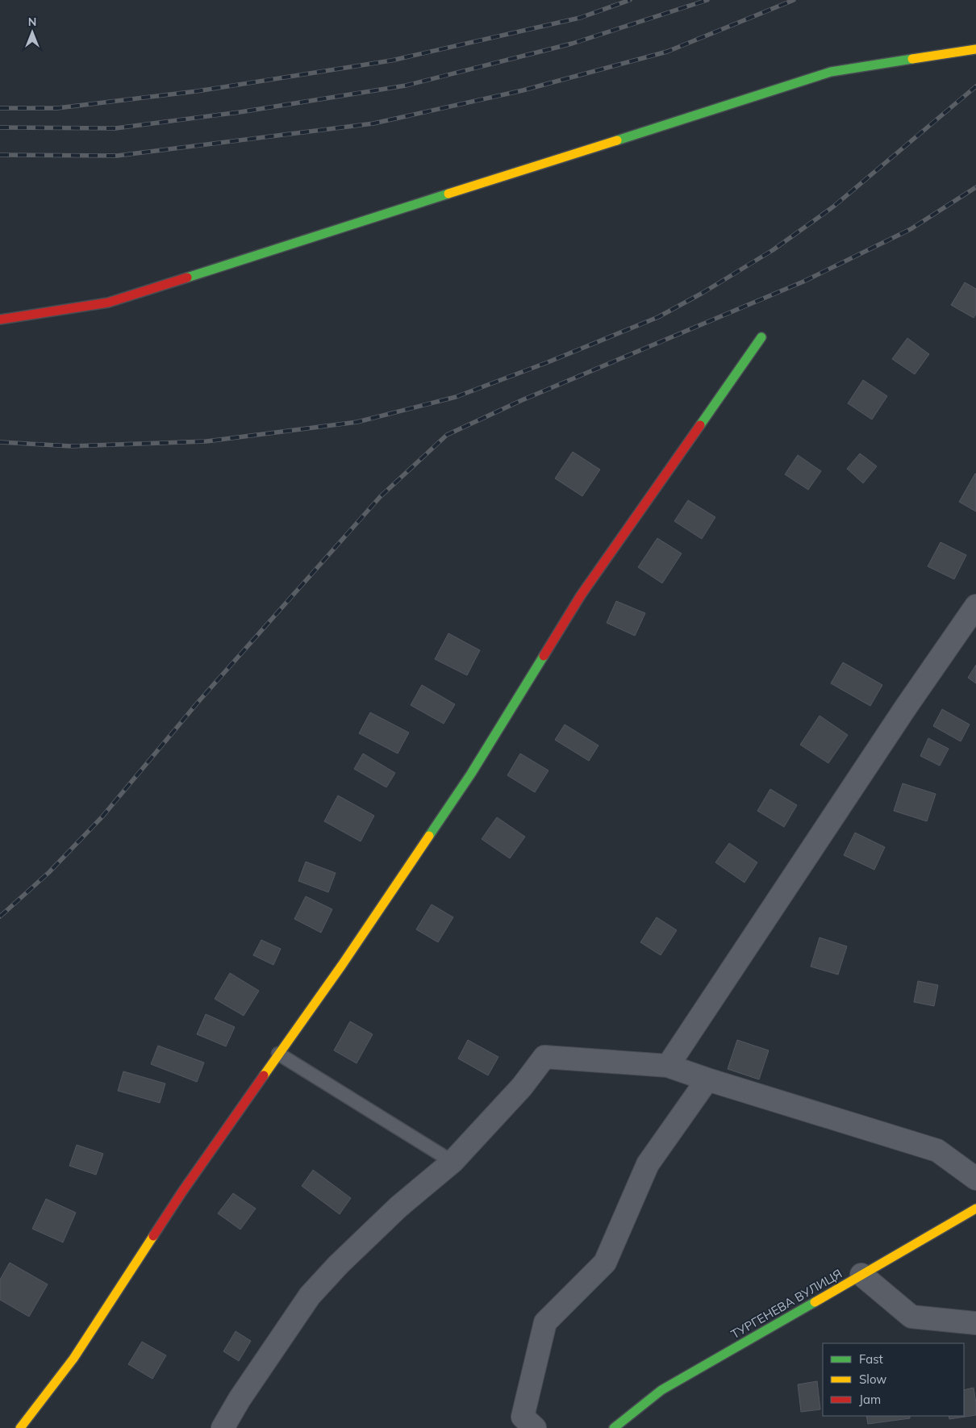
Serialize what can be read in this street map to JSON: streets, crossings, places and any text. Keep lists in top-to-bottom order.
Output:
{
  "streets": {
    "street": ["ТУРГЕНЕВА ВУЛИЦЯ"]
  },
  "legend": ["Fast", "Slow", "Jam"],
  "north": "top"
}
